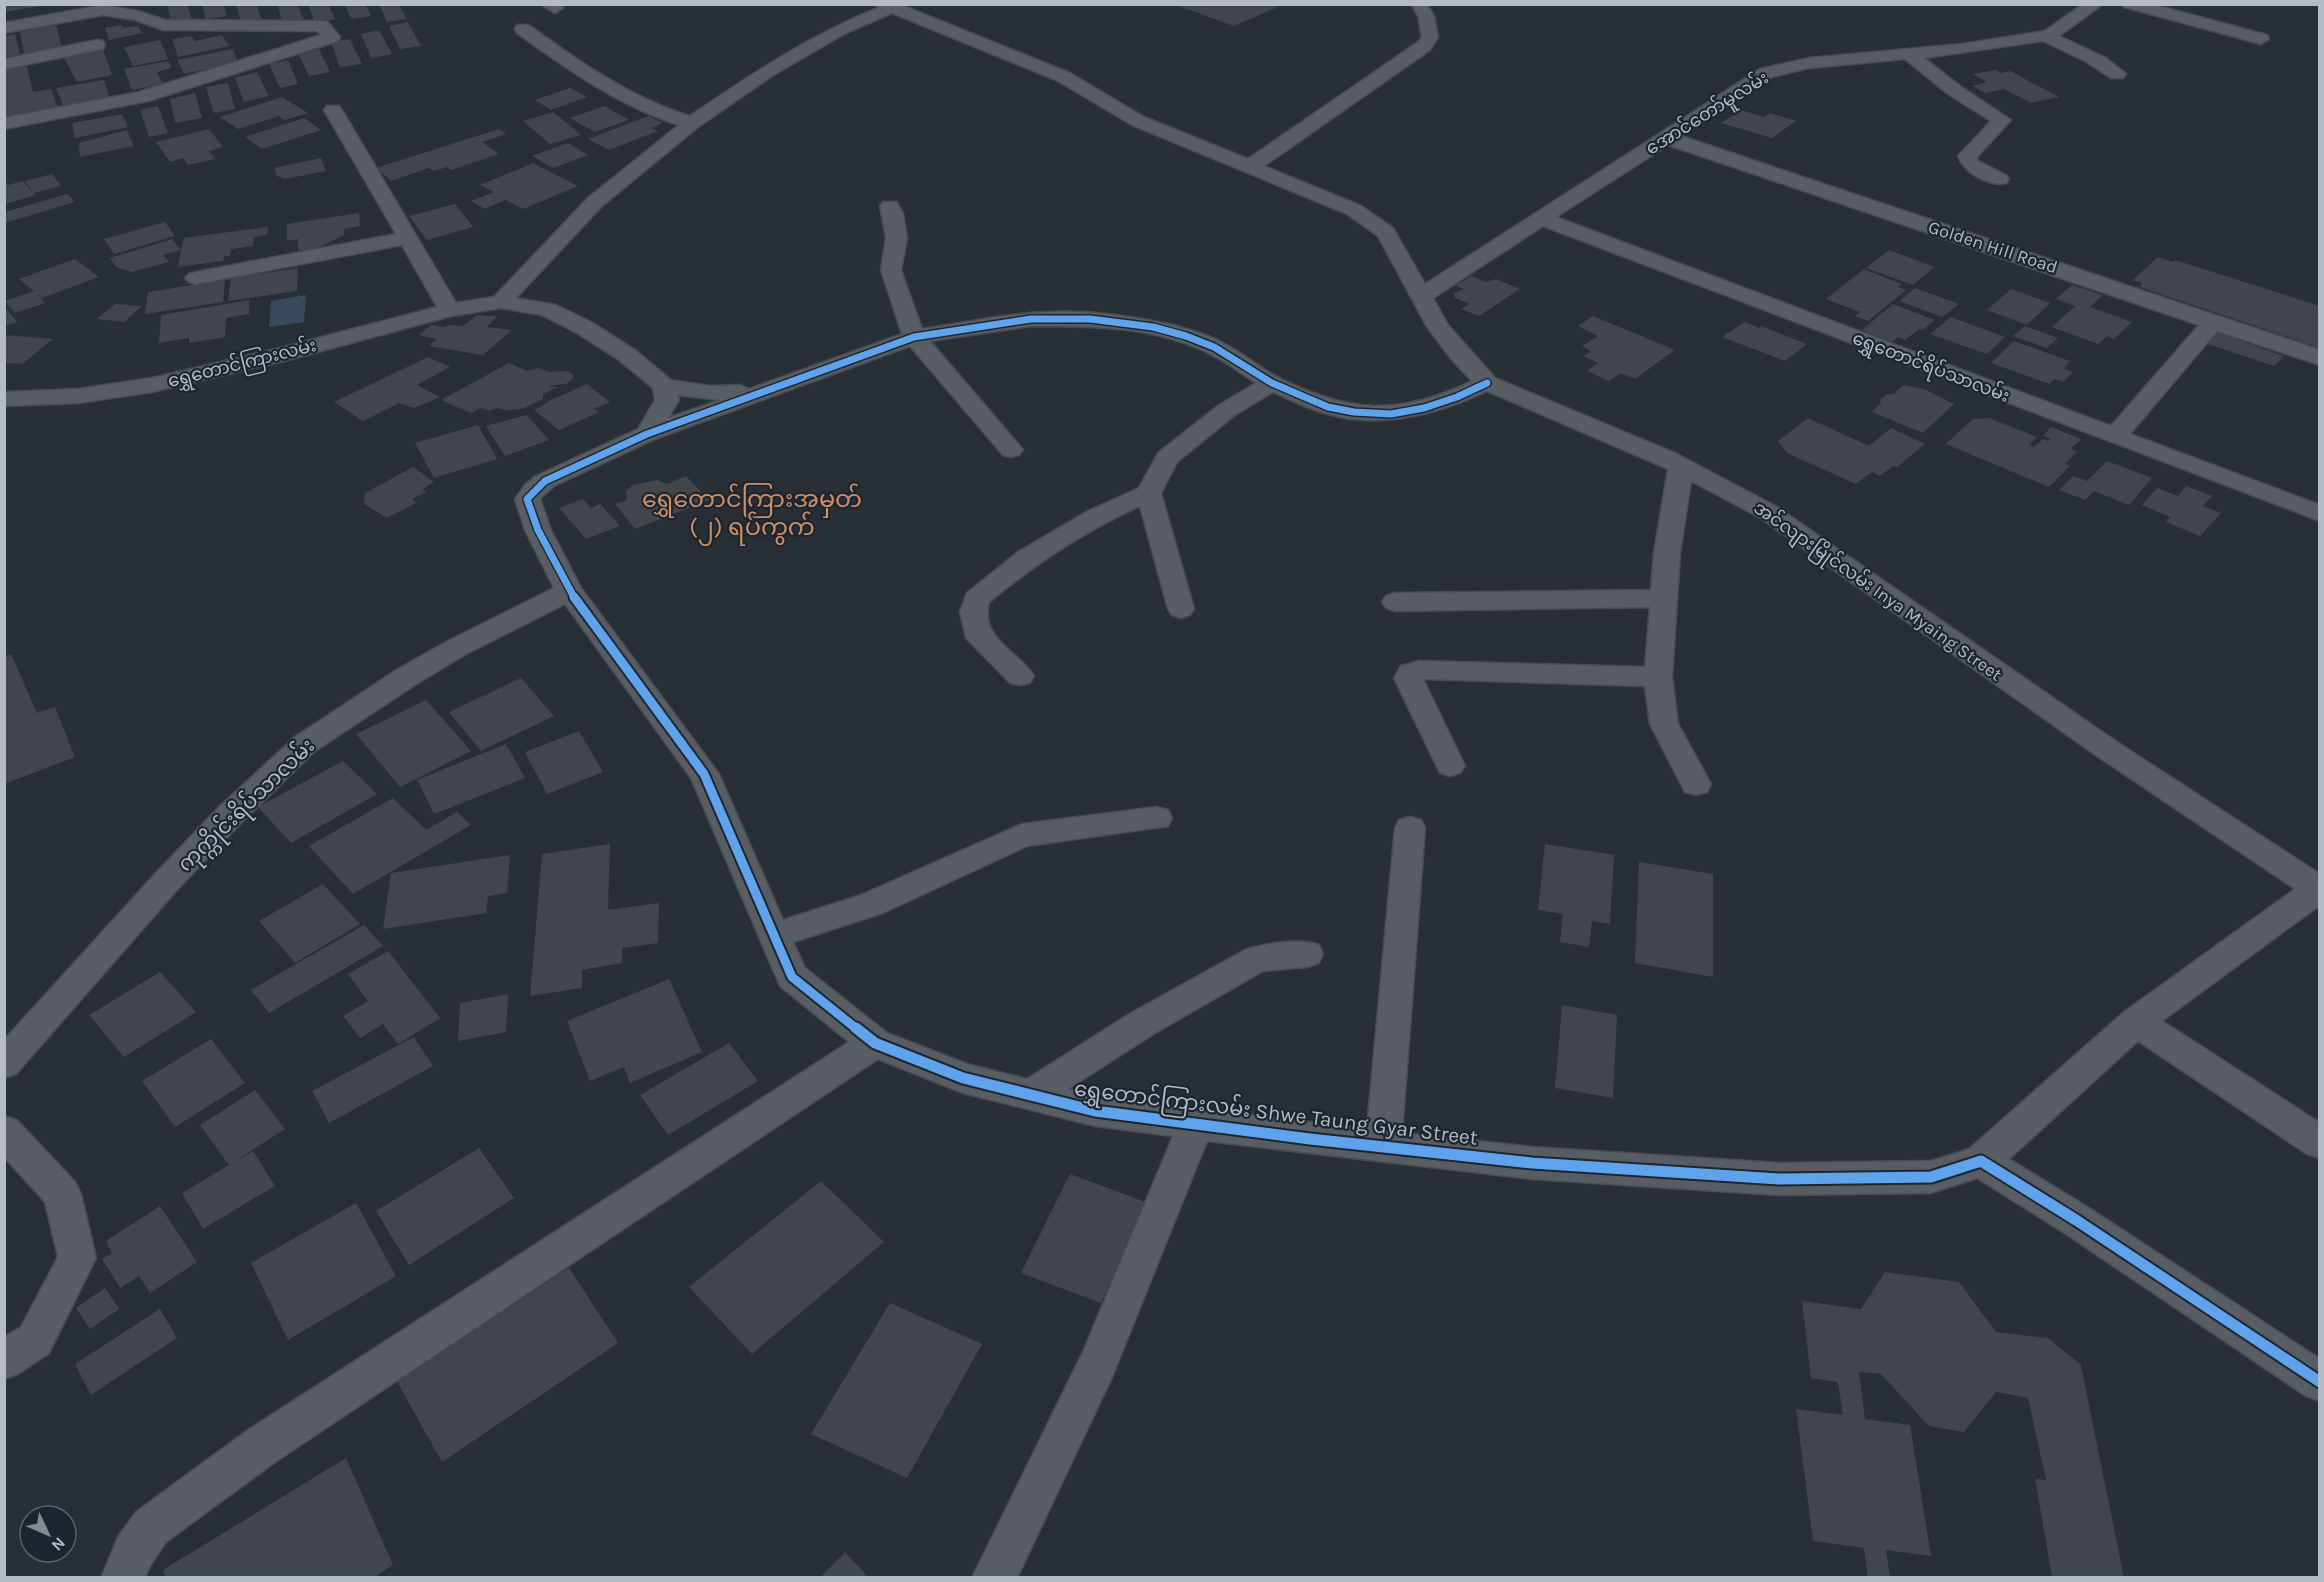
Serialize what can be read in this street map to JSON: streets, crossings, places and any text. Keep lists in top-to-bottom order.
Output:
{
  "streets": {
    "street": [
      "အောင်တော်မူလမ်း",
      "Golden Hill Road",
      "ရွှေတောင်ကြားလမ်း",
      "ရွှေတောင်ရိပ်သာလမ်း",
      "အင်လျားမြိုင်လမ်း Inya Myaing Street",
      "ကုက္ကိုင်းရိပ်သာလမ်း",
      "ရွှေတောင်ကြားလမ်း Shwe Taung Gyar Street"
    ]
  },
  "crossings": [
    ["အောင်တော်မူလမ်း", "Golden Hill Road"],
    ["အောင်တော်မူလမ်း", "ရွှေတောင်ရိပ်သာလမ်း"],
    ["အောင်တော်မူလမ်း", "အင်လျားမြိုင်လမ်း Inya Myaing Street"],
    ["အင်လျားမြိုင်လမ်း Inya Myaing Street", "ရွှေတောင်ကြားလမ်း Shwe Taung Gyar Street"],
    ["ကုက္ကိုင်းရိပ်သာလမ်း", "ရွှေတောင်ကြားလမ်း Shwe Taung Gyar Street"]
  ],
  "districts": ["ရွှေတောင်ကြားအမှတ် (၂) ရပ်ကွက်"],
  "north": "bottom right"
}
